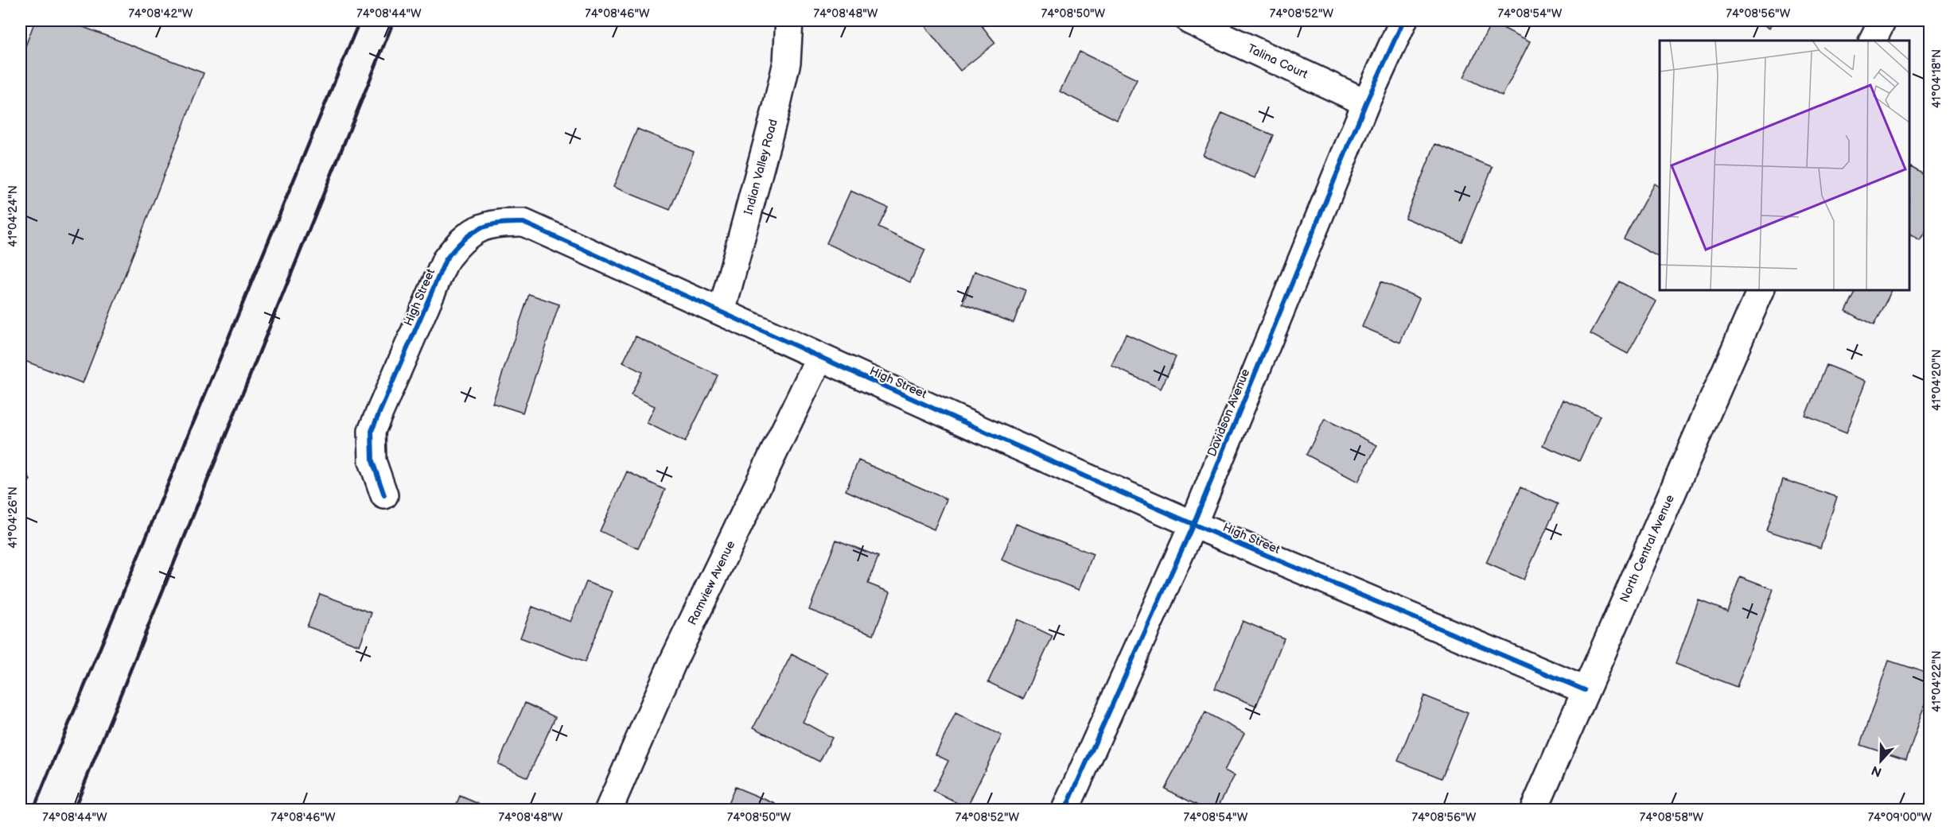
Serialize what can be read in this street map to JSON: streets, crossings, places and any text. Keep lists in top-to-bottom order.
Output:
{
  "streets": {
    "street": [
      "Talina Court",
      "Indian Valley Road",
      "High Street",
      "Davidson Avenue",
      "North Central Avenue",
      "Ramview Avenue"
    ]
  },
  "crossings": [
    ["Talina Court", "Davidson Avenue"],
    ["Indian Valley Road", "High Street"],
    ["High Street", "Davidson Avenue"],
    ["High Street", "North Central Avenue"],
    ["High Street", "Ramview Avenue"]
  ],
  "north": "bottom",
  "coordinates": [
    "74°08'42\"W",
    "74°08'44\"W",
    "74°08'46\"W",
    "74°08'48\"W",
    "74°08'50\"W",
    "74°08'52\"W",
    "74°08'54\"W",
    "74°08'56\"W",
    "41°04'18\"N",
    "41°04'24\"N",
    "41°04'20\"N",
    "41°04'26\"N",
    "41°04'22\"N",
    "74°08'58\"W",
    "74°09'00\"W"
  ]
}
